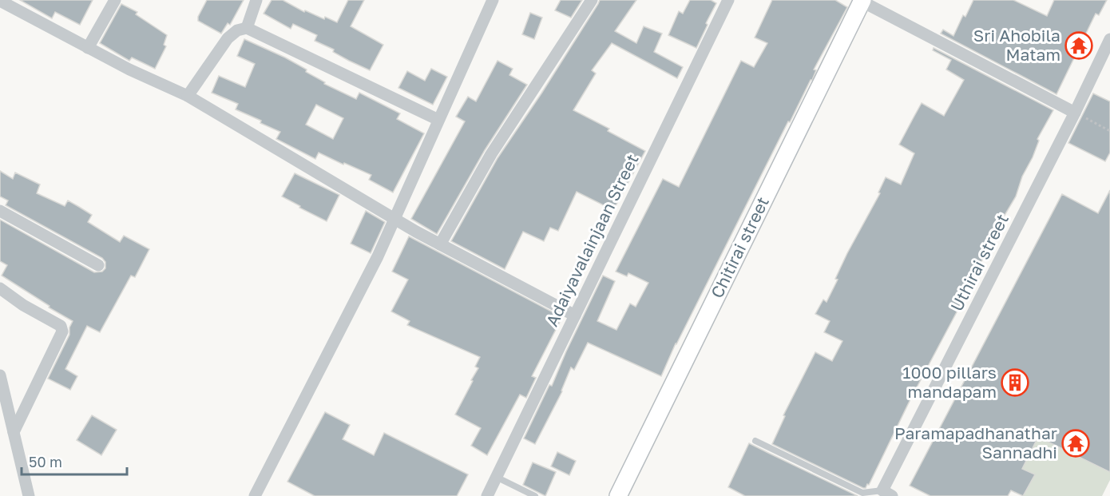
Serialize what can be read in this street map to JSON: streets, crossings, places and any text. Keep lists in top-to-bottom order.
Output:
{
  "streets": {
    "street": ["Adaiyavalainjaan Street", "Chitirai street", "Uthirai street"]
  },
  "places": {
    "temple": ["Sri Ahobila Matam", "Paramapadhanathar Sannadhi"],
    "building": ["1000 pillars mandapam"]
  },
  "scale_bar": "50 m"
}
